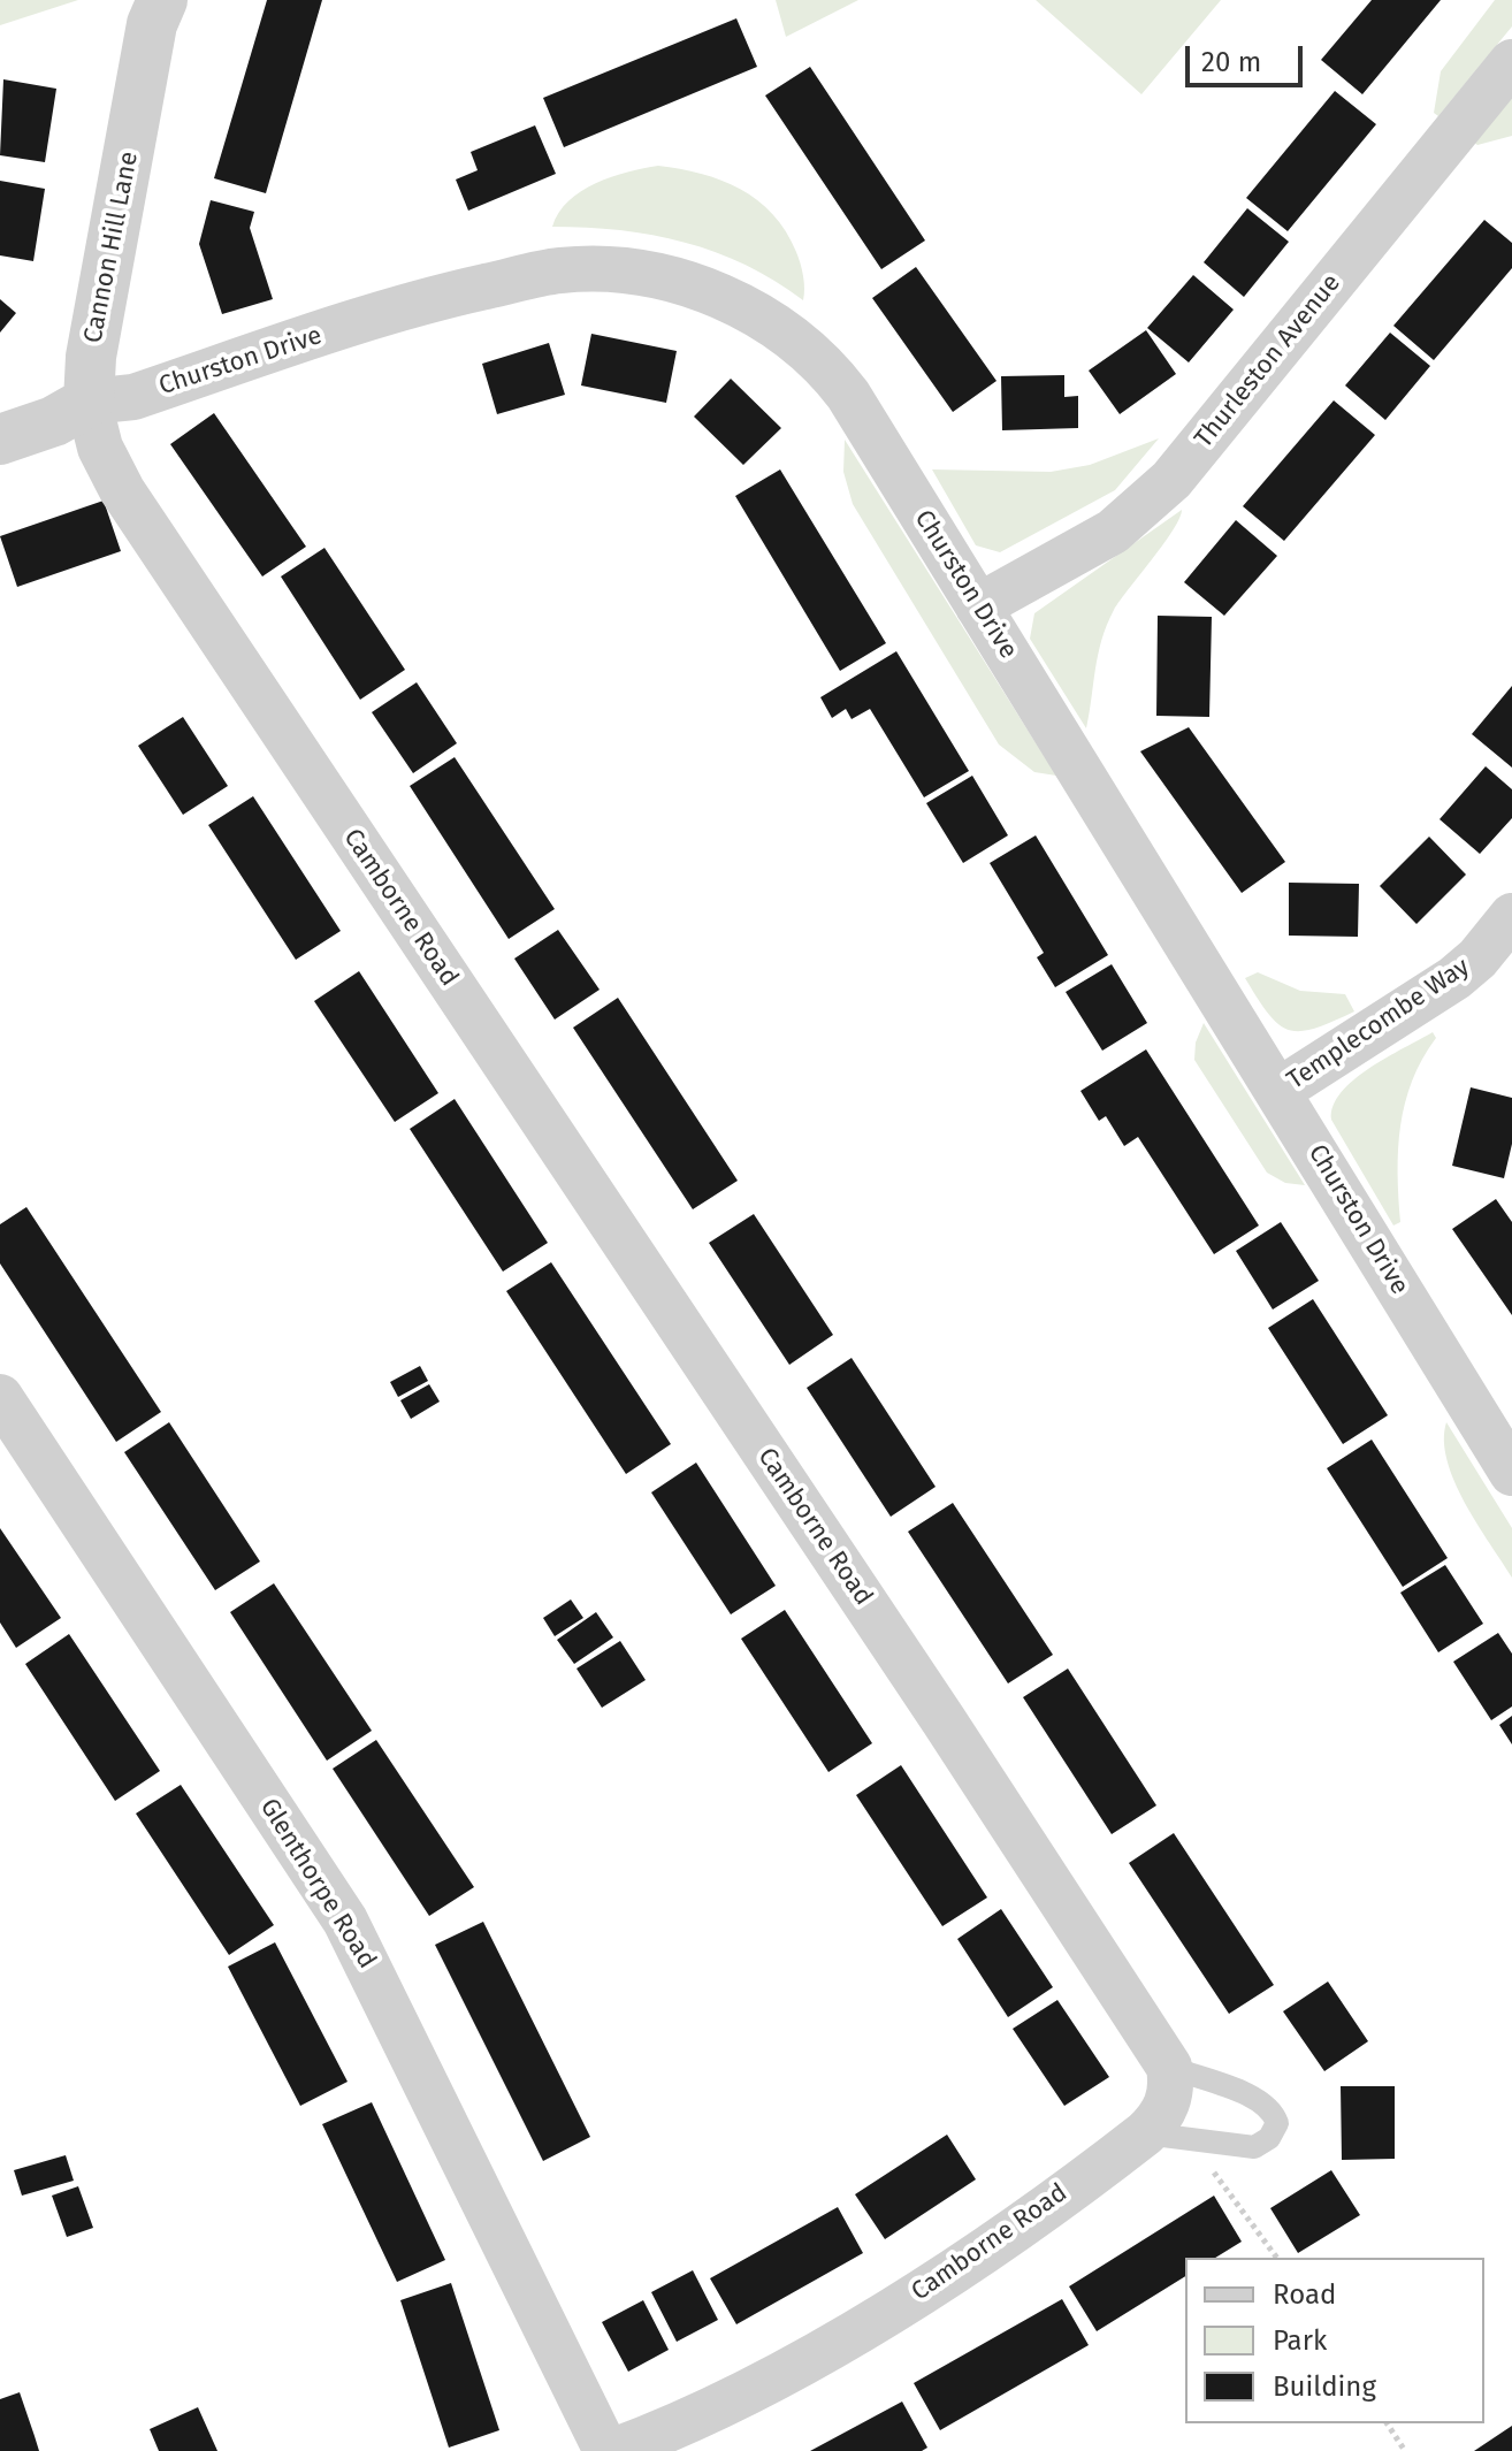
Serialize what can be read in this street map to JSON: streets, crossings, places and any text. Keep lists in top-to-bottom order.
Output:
{
  "streets": {
    "street": [
      "Cannon Hill Lane",
      "Churston Drive",
      "Thurleston Avenue",
      "Camborne Road",
      "Templecombe Way",
      "Glenthorpe Road"
    ]
  },
  "crossings": [
    ["Cannon Hill Lane", "Churston Drive"],
    ["Cannon Hill Lane", "Camborne Road"],
    ["Churston Drive", "Thurleston Avenue"],
    ["Churston Drive", "Camborne Road"],
    ["Churston Drive", "Templecombe Way"],
    ["Camborne Road", "Glenthorpe Road"]
  ],
  "legend": ["Road", "Park", "Building"],
  "scale_bar": "20 m"
}
